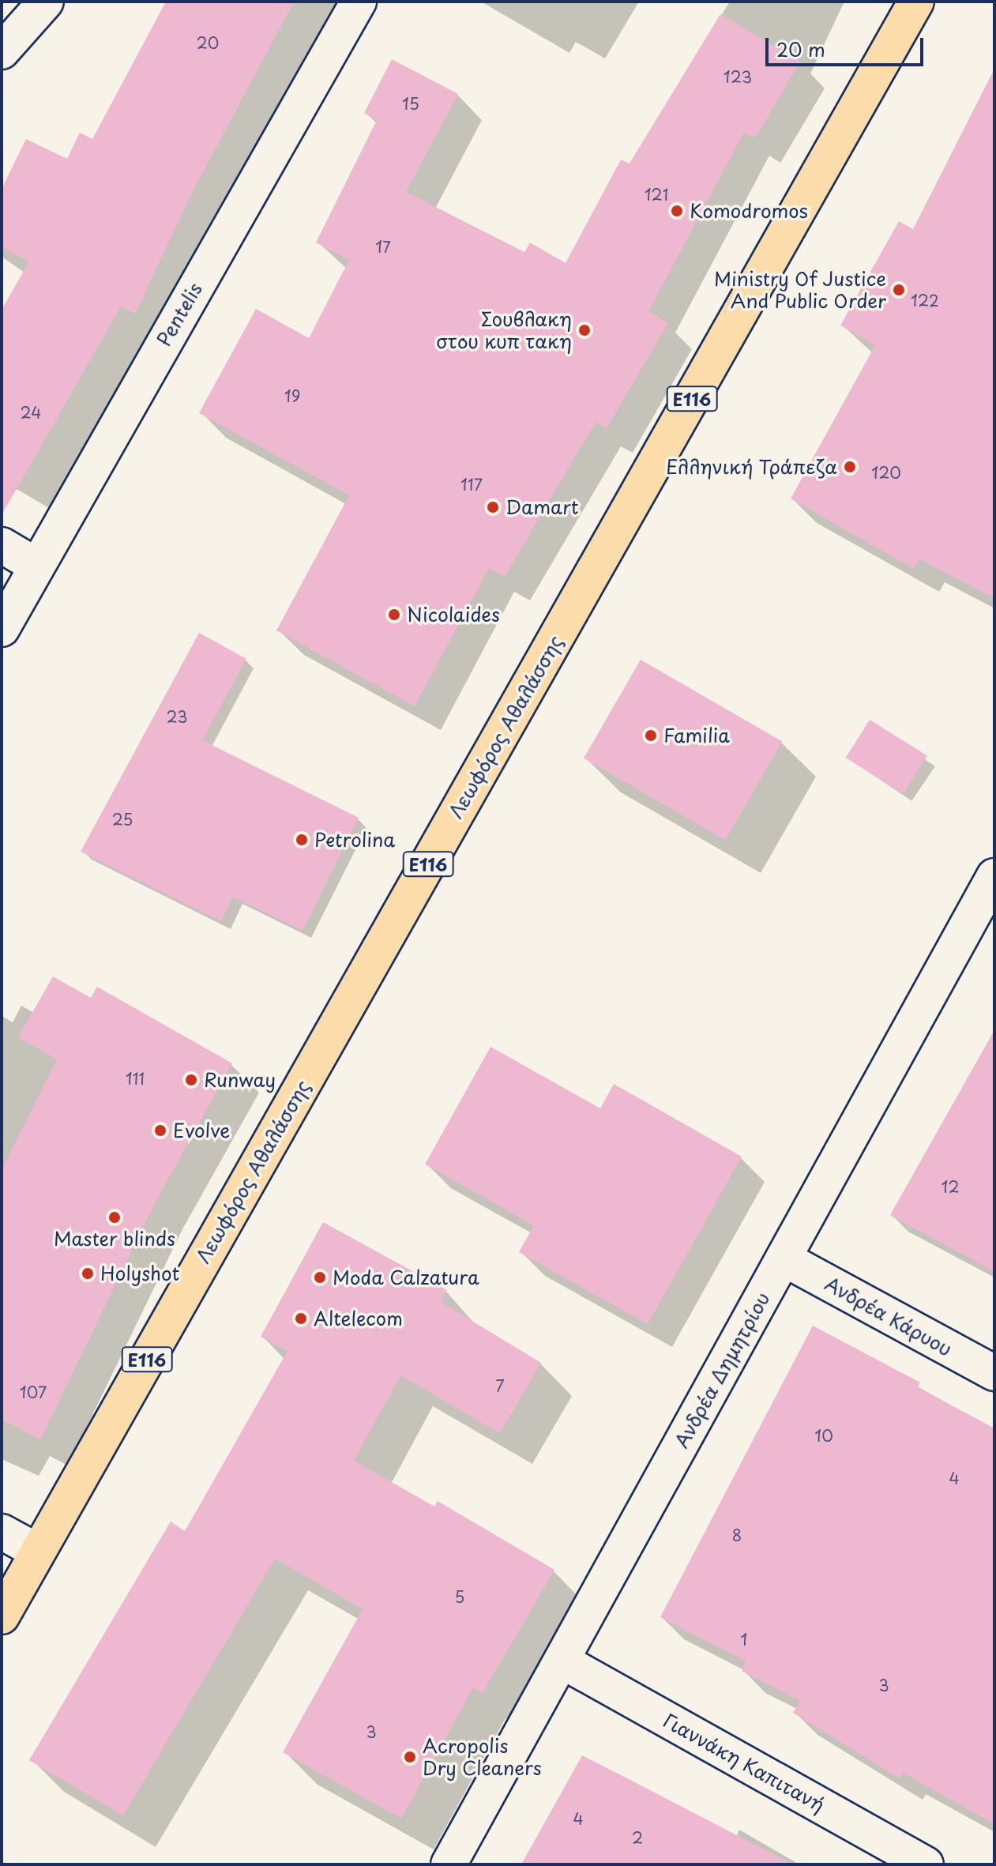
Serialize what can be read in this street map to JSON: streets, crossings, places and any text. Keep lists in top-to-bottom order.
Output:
{
  "streets": {
    "main road": ["E116", "Λεωφόρος Αθαλάσσης"],
    "street": [
      "Pentelis",
      "Ανδρέα Κάρυου",
      "Ανδρέα Δημητρίου",
      "Γιαννάκη Καπιτανή"
    ]
  },
  "crossings": [
    ["Ανδρέα Κάρυου", "Ανδρέα Δημητρίου"],
    ["Ανδρέα Δημητρίου", "Γιαννάκη Καπιτανή"]
  ],
  "places": [
    "Komodromos",
    "Ministry Of Justice And Public Order",
    "Σουβλακη στου κυπ τακη",
    "Ελληνική Τράπεζα",
    "Damart",
    "Nicolaides",
    "Familia",
    "Petrolina",
    "Runway",
    "Evolve",
    "Master blinds",
    "Holyshot",
    "Moda Calzatura",
    "Altelecom",
    "Acropolis Dry Cleaners"
  ],
  "house_numbers": [
    "20",
    "123",
    "15",
    "121",
    "17",
    "122",
    "19",
    "24",
    "120",
    "117",
    "23",
    "25",
    "111",
    "12",
    "7",
    "107",
    "10",
    "4",
    "8",
    "5",
    "1",
    "3",
    "3",
    "4",
    "2"
  ],
  "scale_bar": "20 m"
}
